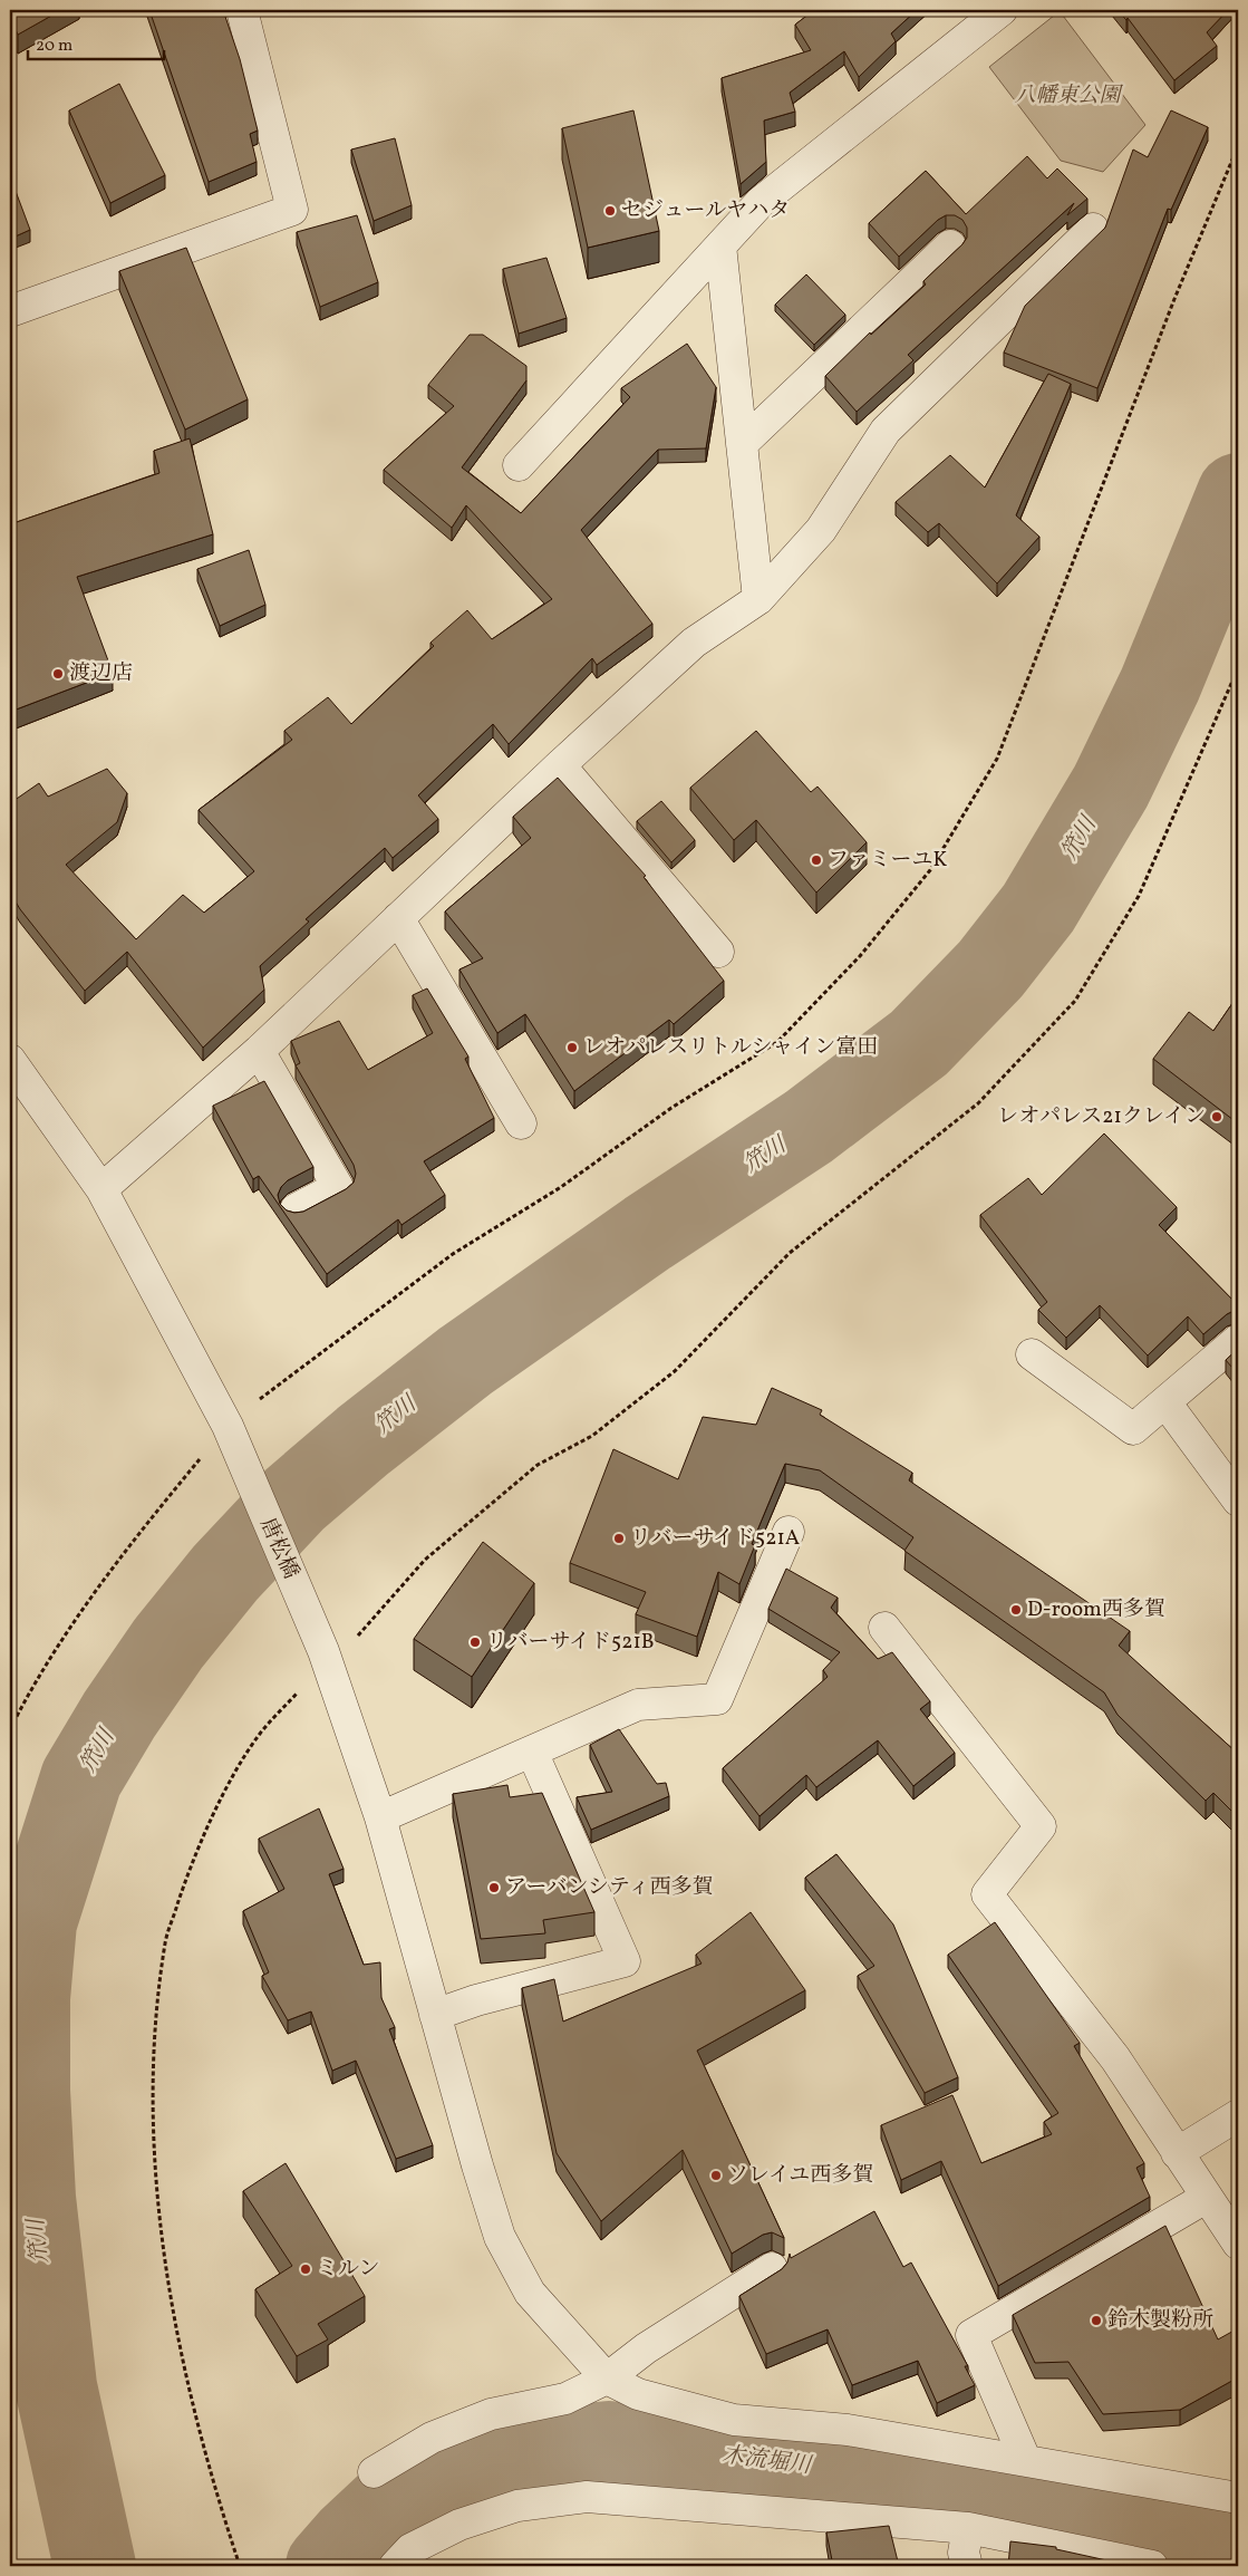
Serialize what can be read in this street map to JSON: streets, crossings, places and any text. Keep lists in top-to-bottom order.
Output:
{
  "streets": {
    "street": ["唐松橋"]
  },
  "water": ["笊川", "木流堀川"],
  "parks": ["八幡東公園"],
  "places": [
    "セジュールヤハタ",
    "渡辺店",
    "ファミーユK",
    "レオパレスリトルシャイン富田",
    "レオパレス21クレイン",
    "リバーサイド521A",
    "D-room西多賀",
    "リバーサイド521B",
    "アーバンシティ西多賀",
    "ソレイユ西多賀",
    "ミルン",
    "鈴木製粉所"
  ],
  "scale_bar": "20 m"
}
